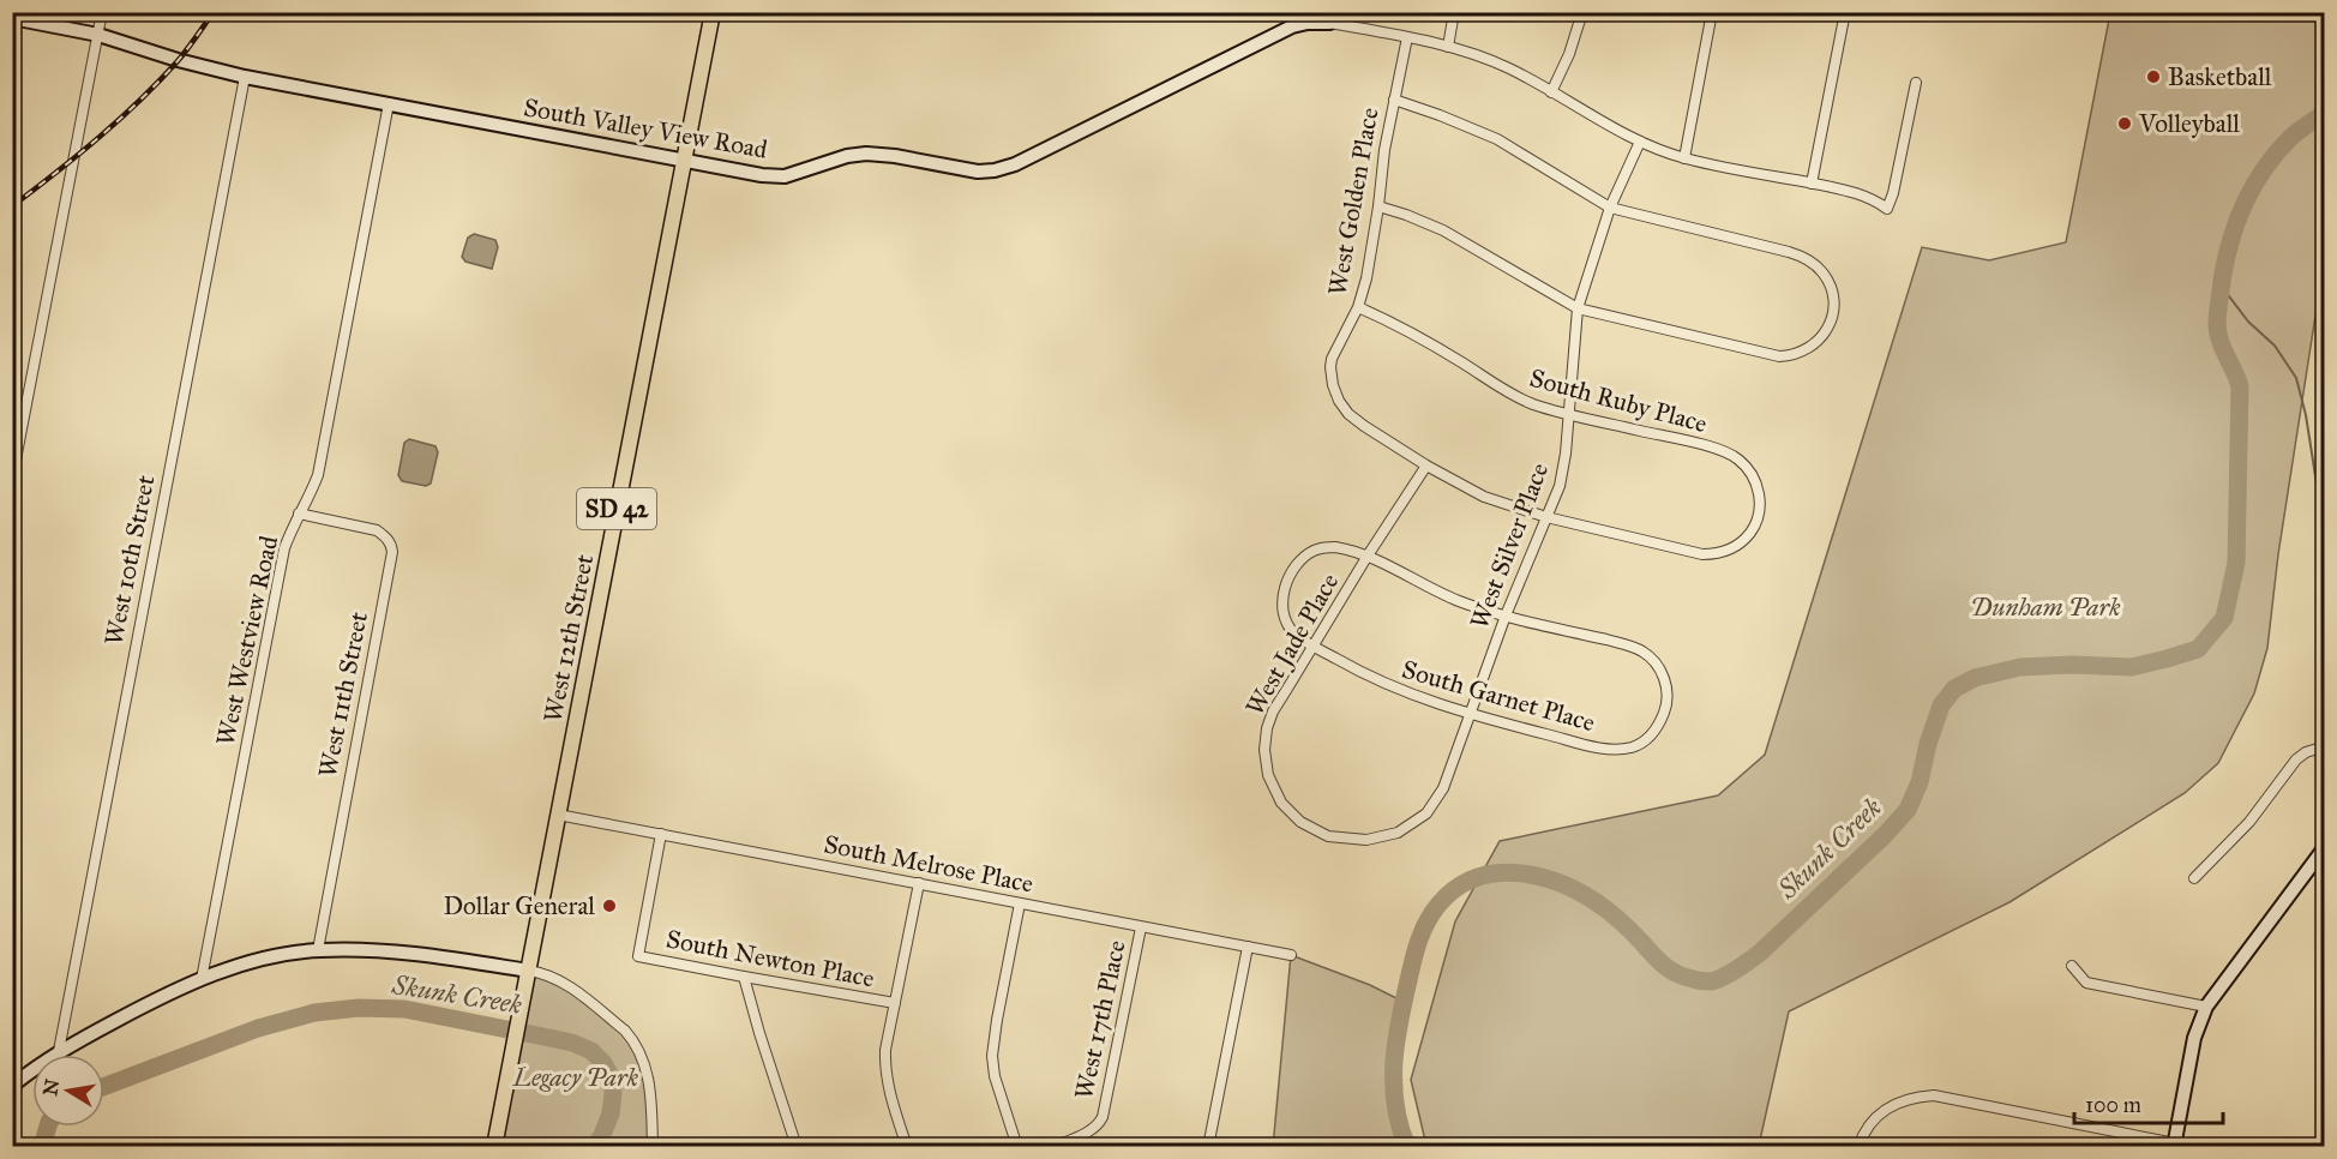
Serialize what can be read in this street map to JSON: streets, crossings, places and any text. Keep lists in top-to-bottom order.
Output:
{
  "streets": {
    "main road": ["SD 42", "West 12th Street"],
    "street": [
      "South Valley View Road",
      "West Golden Place",
      "South Ruby Place",
      "West Silver Place",
      "West 10th Street",
      "West Westview Road",
      "West Jade Place",
      "West 11th Street",
      "South Garnet Place",
      "South Melrose Place",
      "South Newton Place",
      "West 17th Place"
    ]
  },
  "crossings": [
    ["South Valley View Road", "West 10th Street"],
    ["South Valley View Road", "West 12th Street"],
    ["South Valley View Road", "West Westview Road"],
    ["West Golden Place", "South Ruby Place"],
    ["West Golden Place", "West Jade Place"],
    ["South Ruby Place", "West Silver Place"],
    ["West Silver Place", "West Jade Place"],
    ["West Silver Place", "South Garnet Place"],
    ["West 12th Street", "South Melrose Place"],
    ["West Westview Road", "West 11th Street"],
    ["West Jade Place", "South Garnet Place"],
    ["South Melrose Place", "South Newton Place"],
    ["South Melrose Place", "West 17th Place"]
  ],
  "water": ["Skunk Creek"],
  "parks": ["Dunham Park", "Legacy Park"],
  "places": ["Basketball", "Volleyball", "Dollar General"],
  "scale_bar": "100 m",
  "north": "left"
}
